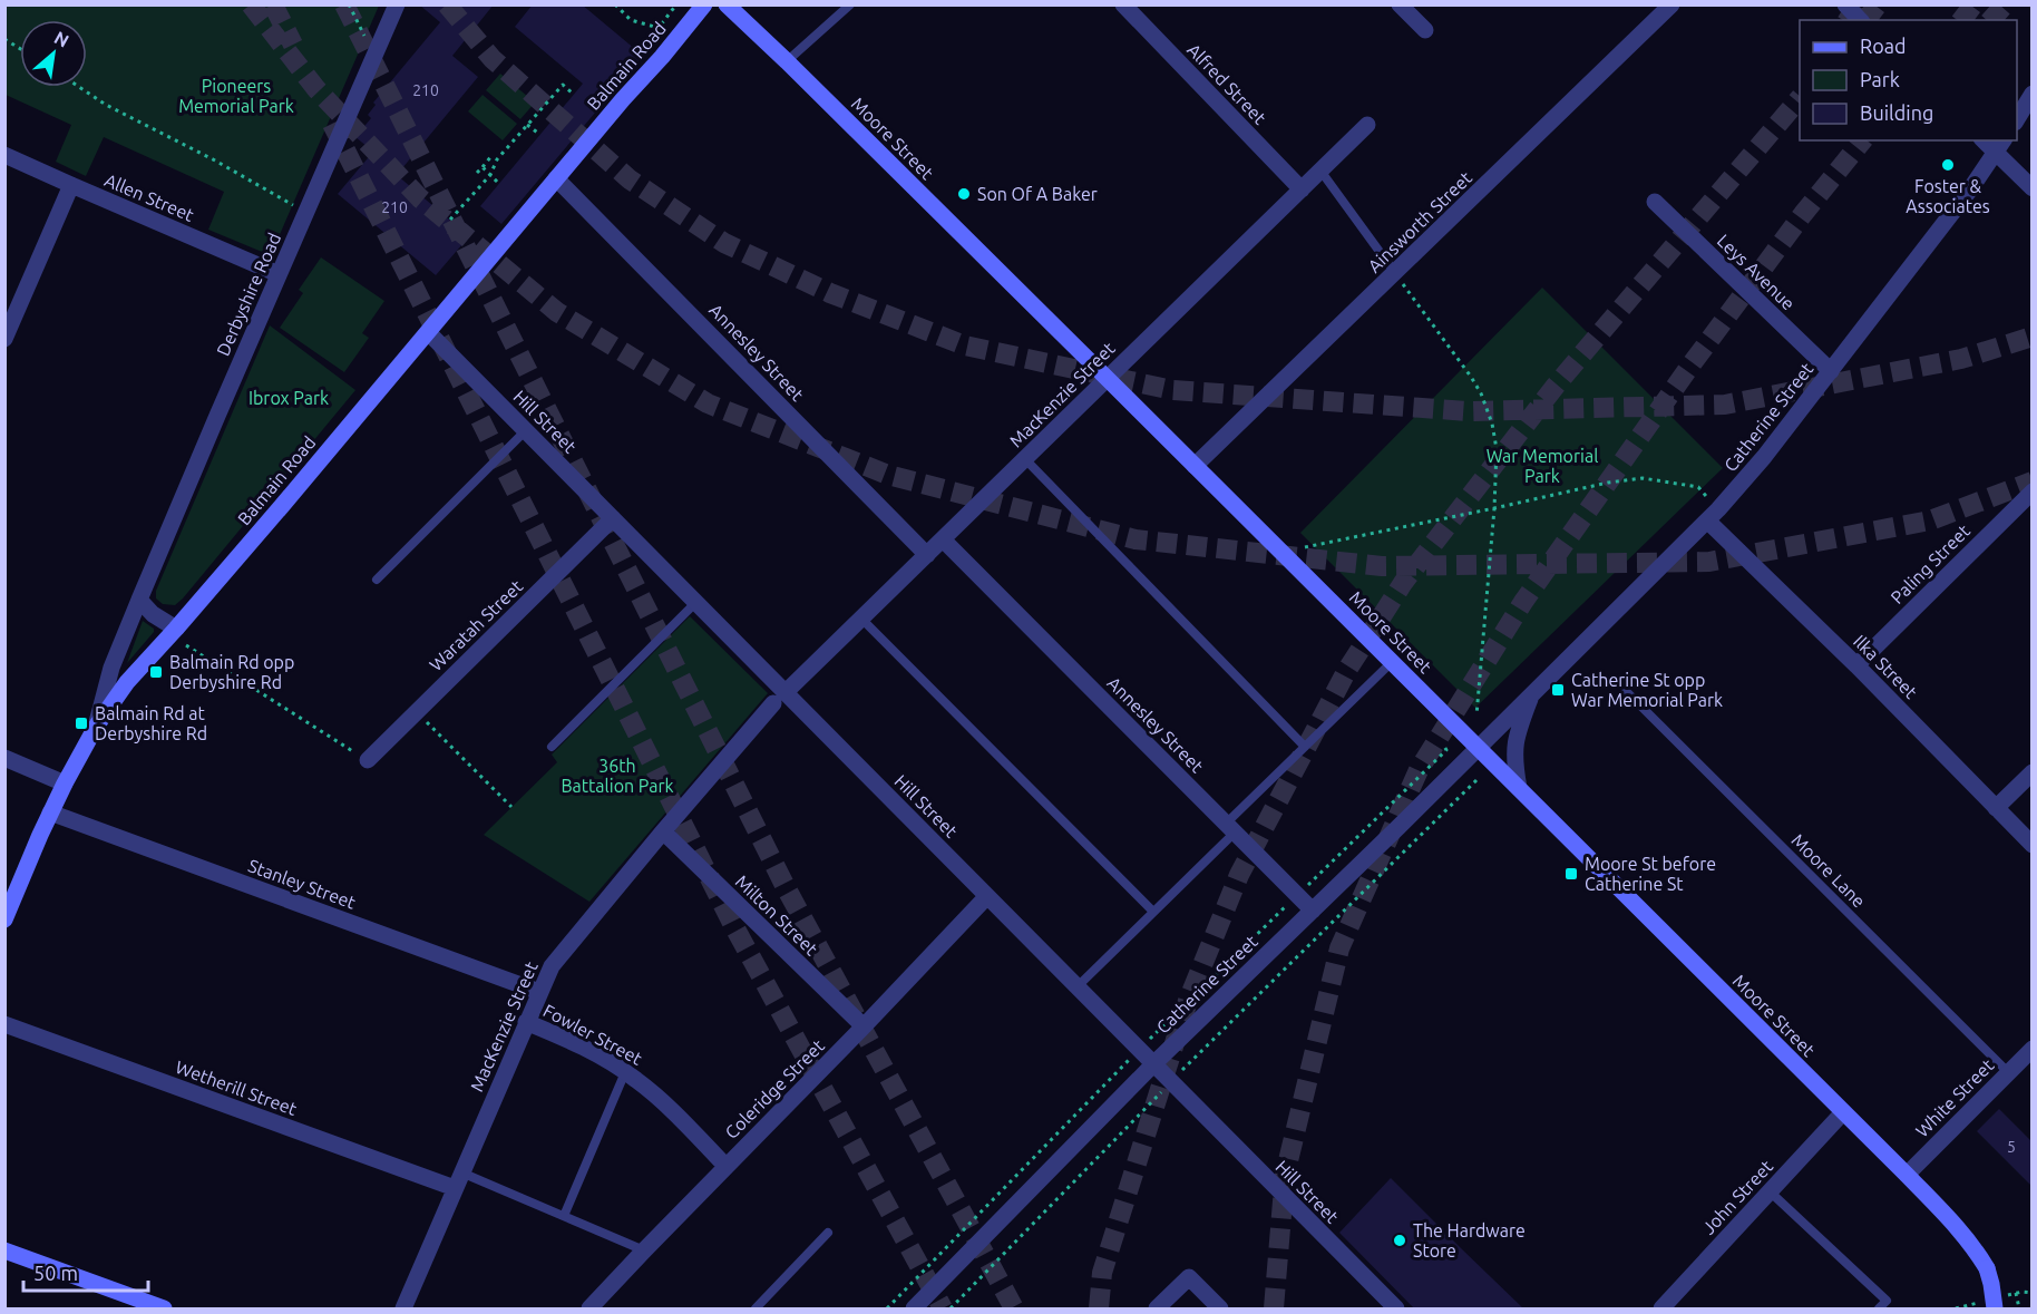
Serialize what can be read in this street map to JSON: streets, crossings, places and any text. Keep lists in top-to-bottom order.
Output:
{
  "streets": {
    "main road": ["Balmain Road", "Moore Street"],
    "street": [
      "Alfred Street",
      "Allen Street",
      "Ainsworth Street",
      "Leys Avenue",
      "Derbyshire Road",
      "Annesley Street",
      "MacKenzie Street",
      "Catherine Street",
      "Hill Street",
      "Paling Street",
      "Waratah Street",
      "Ilka Street",
      "Stanley Street",
      "Milton Street",
      "Fowler Street",
      "Wetherill Street",
      "Coleridge Street",
      "White Street",
      "John Street"
    ],
    "lane": ["Moore Lane"]
  },
  "crossings": [
    ["Balmain Road", "Derbyshire Road"],
    ["Balmain Road", "Annesley Street"],
    ["Balmain Road", "Hill Street"],
    ["Balmain Road", "Stanley Street"],
    ["Alfred Street", "MacKenzie Street"],
    ["Moore Street", "Ainsworth Street"],
    ["Moore Street", "MacKenzie Street"],
    ["Moore Street", "Catherine Street"],
    ["Moore Street", "White Street"],
    ["Moore Street", "John Street"],
    ["Allen Street", "Derbyshire Road"],
    ["Leys Avenue", "Catherine Street"],
    ["Annesley Street", "MacKenzie Street"],
    ["Annesley Street", "Catherine Street"],
    ["MacKenzie Street", "Hill Street"],
    ["MacKenzie Street", "Stanley Street"],
    ["MacKenzie Street", "Milton Street"],
    ["MacKenzie Street", "Fowler Street"],
    ["MacKenzie Street", "Wetherill Street"],
    ["Catherine Street", "Hill Street"],
    ["Catherine Street", "Ilka Street"],
    ["Hill Street", "Waratah Street"],
    ["Hill Street", "Coleridge Street"],
    ["Paling Street", "Ilka Street"],
    ["Moore Lane", "White Street"],
    ["Milton Street", "Coleridge Street"],
    ["Fowler Street", "Coleridge Street"]
  ],
  "parks": [
    "Pioneers Memorial Park",
    "Ibrox Park",
    "War Memorial Park",
    "36th Battalion Park"
  ],
  "places": {
    "other": ["Foster & Associates", "Son Of A Baker", "The Hardware Store"],
    "transit": [
      "Balmain Rd opp Derbyshire Rd",
      "Catherine St opp War Memorial Park",
      "Balmain Rd at Derbyshire Rd",
      "Moore St before Catherine St"
    ]
  },
  "house_numbers": ["210", "210", "5"],
  "legend": ["Road", "Park", "Building"],
  "scale_bar": "50 m",
  "north": "top right"
}
